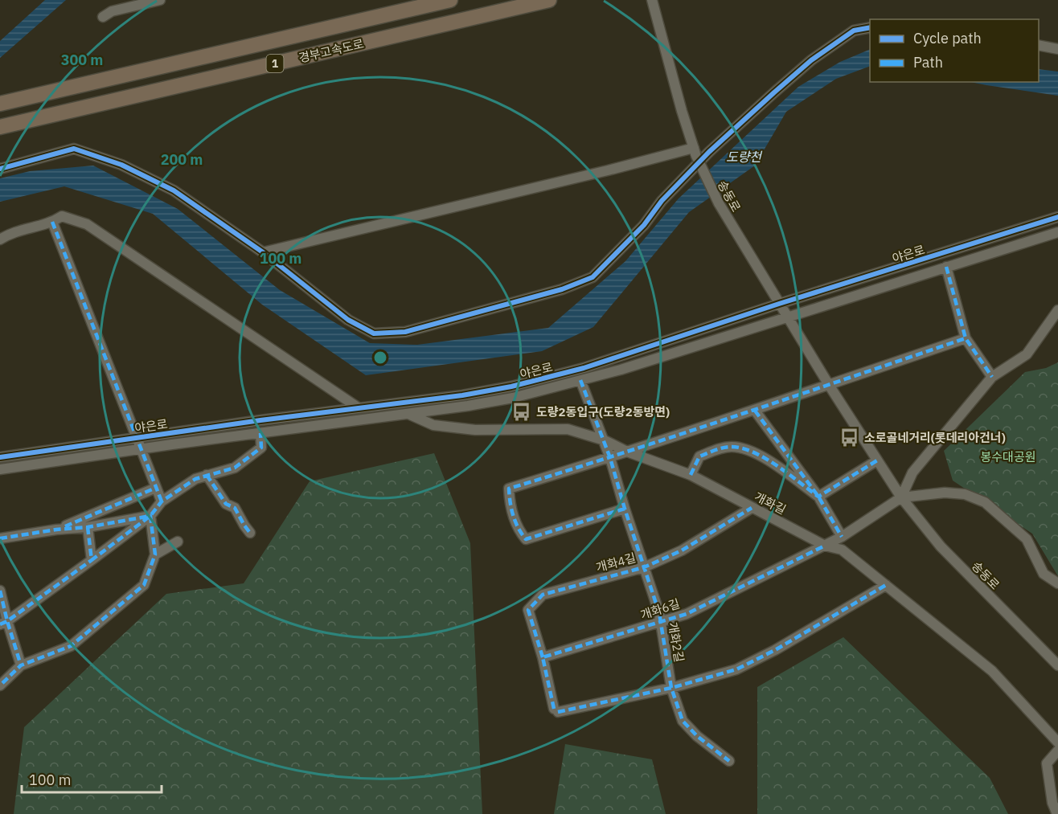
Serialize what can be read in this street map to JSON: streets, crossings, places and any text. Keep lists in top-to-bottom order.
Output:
{
  "streets": {
    "highway": ["경부고속도로", "1"],
    "street": [
      "송동로",
      "야은로",
      "개화길",
      "개화4길",
      "개화6길",
      "개화2길"
    ]
  },
  "crossings": [
    ["송동로", "야은로"],
    ["야은로", "개화길"],
    ["개화길", "개화4길"],
    ["개화길", "개화6길"],
    ["개화길", "개화2길"],
    ["개화4길", "개화6길"],
    ["개화4길", "개화2길"],
    ["개화6길", "개화2길"]
  ],
  "water": ["도량천"],
  "parks": ["봉수대공원"],
  "places": {
    "bus stop": ["도량2동입구(도량2동방면)", "소로골네거리(롯데리아건너)"]
  },
  "legend": ["Cycle path", "Path"],
  "scale_bar": "100 m",
  "rings": ["300 m", "200 m", "100 m"]
}
